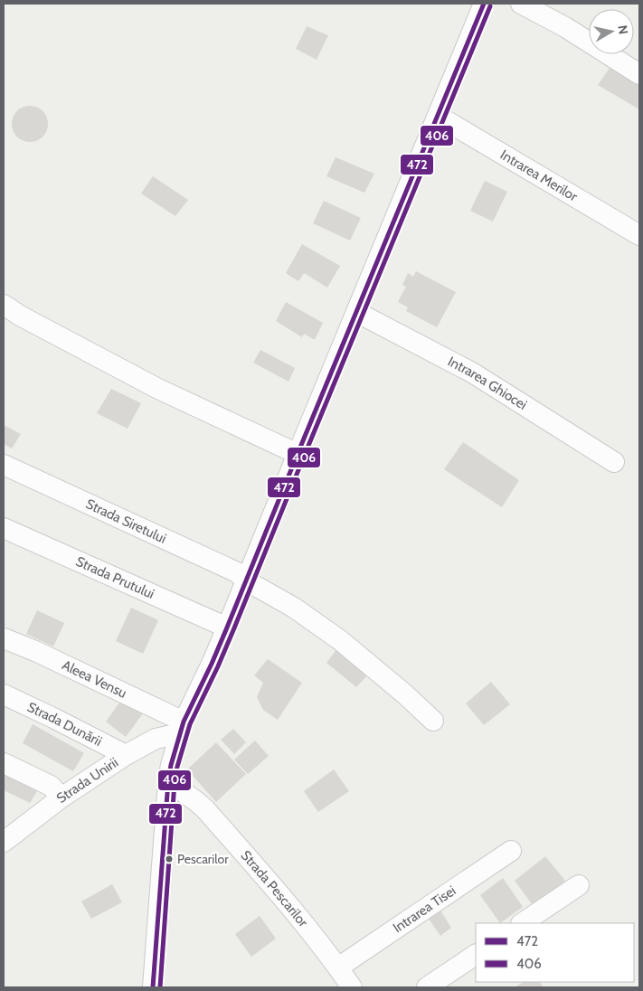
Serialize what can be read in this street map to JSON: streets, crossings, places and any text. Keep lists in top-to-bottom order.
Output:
{
  "streets": {
    "street": [
      "Intrarea Merilor",
      "Intrarea Ghiocei",
      "Strada Siretului",
      "Strada Prutului",
      "Aleea Vensu",
      "Strada Dunării",
      "Strada Unirii",
      "Strada Pescarilor",
      "Intrarea Tisei"
    ]
  },
  "crossings": [
    ["Aleea Vensu", "Strada Unirii"],
    ["Strada Dunării", "Strada Unirii"],
    ["Strada Pescarilor", "Intrarea Tisei"]
  ],
  "places": ["Pescarilor"],
  "lines": ["transit line 472", "transit line 406"],
  "legend": ["472", "406"],
  "north": "right"
}
